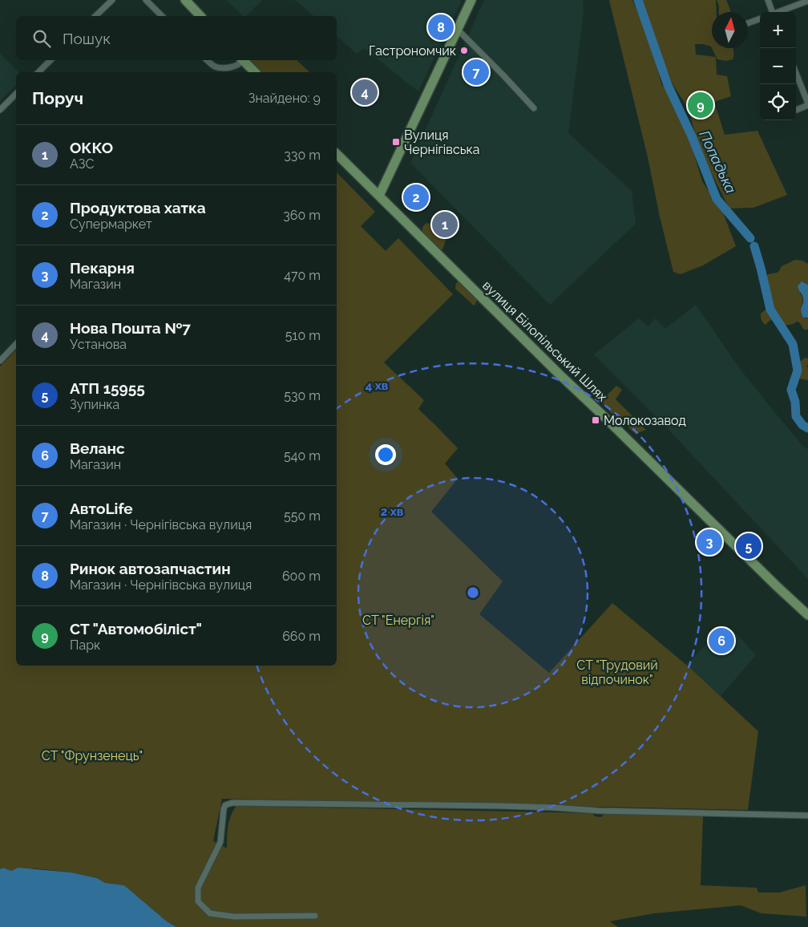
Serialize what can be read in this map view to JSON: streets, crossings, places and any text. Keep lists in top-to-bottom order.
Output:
{
  "streets": {
    "main road": ["вулиця Білопільський Шлях"]
  },
  "water": ["Попадька"],
  "parks": ["СТ \"Енергія\"", "СТ \"Трудовий відпочинок\"", "СТ \"Фрунзенець\""],
  "places": {
    "other": ["Гастрономчик"],
    "transit": ["Вулиця Чернігівська", "Молокозавод"]
  },
  "north": "top",
  "page": {
    "map_buttons": ["+", "−"],
    "pins": [
      "8",
      "7",
      "4",
      "9",
      "2",
      "1",
      "3",
      "5",
      "6"
    ],
    "search": "Пошук",
    "heading": ["Поруч", "Знайдено: 9"],
    "list": [
      {
        "mark": "1",
        "name": "ОККО",
        "note": "АЗС",
        "value": "330 m"
      },
      {
        "mark": "2",
        "name": "Продуктова хатка",
        "note": "Супермаркет",
        "value": "360 m"
      },
      {
        "mark": "3",
        "name": "Пекарня",
        "note": "Магазин",
        "value": "470 m"
      },
      {
        "mark": "4",
        "name": "Нова Пошта №7",
        "note": "Установа",
        "value": "510 m"
      },
      {
        "mark": "5",
        "name": "АТП 15955",
        "note": "Зупинка",
        "value": "530 m"
      },
      {
        "mark": "6",
        "name": "Веланс",
        "note": "Магазин",
        "value": "540 m"
      },
      {
        "mark": "7",
        "name": "АвтоLife",
        "note": "Магазин · Чернігівська вулиця",
        "value": "550 m"
      },
      {
        "mark": "8",
        "name": "Ринок автозапчастин",
        "note": "Магазин · Чернігівська вулиця",
        "value": "600 m"
      },
      {
        "mark": "9",
        "name": "СТ \"Автомобіліст\"",
        "note": "Парк",
        "value": "660 m"
      }
    ]
  },
  "rings": ["4 хв", "2 хв"]
}
